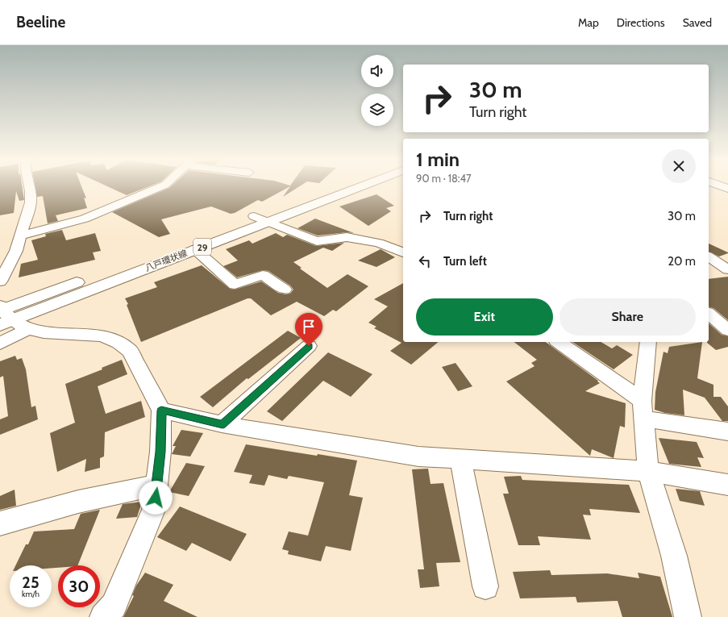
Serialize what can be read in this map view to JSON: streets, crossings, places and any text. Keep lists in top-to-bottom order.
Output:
{
  "streets": {
    "main road": ["29", "八戸環状線"]
  },
  "page": {
    "header": "Beeline",
    "nav": ["Map", "Directions", "Saved"],
    "turn": ["30 m", "Turn right"],
    "heading": ["1 min", "90 m · 18:47"],
    "list": [
      {
        "name": "Turn right",
        "value": "30 m"
      },
      {
        "name": "Turn left",
        "value": "20 m"
      }
    ],
    "buttons": ["Exit", "Share"],
    "speed": "25 km/h",
    "limit": "30"
  }
}
